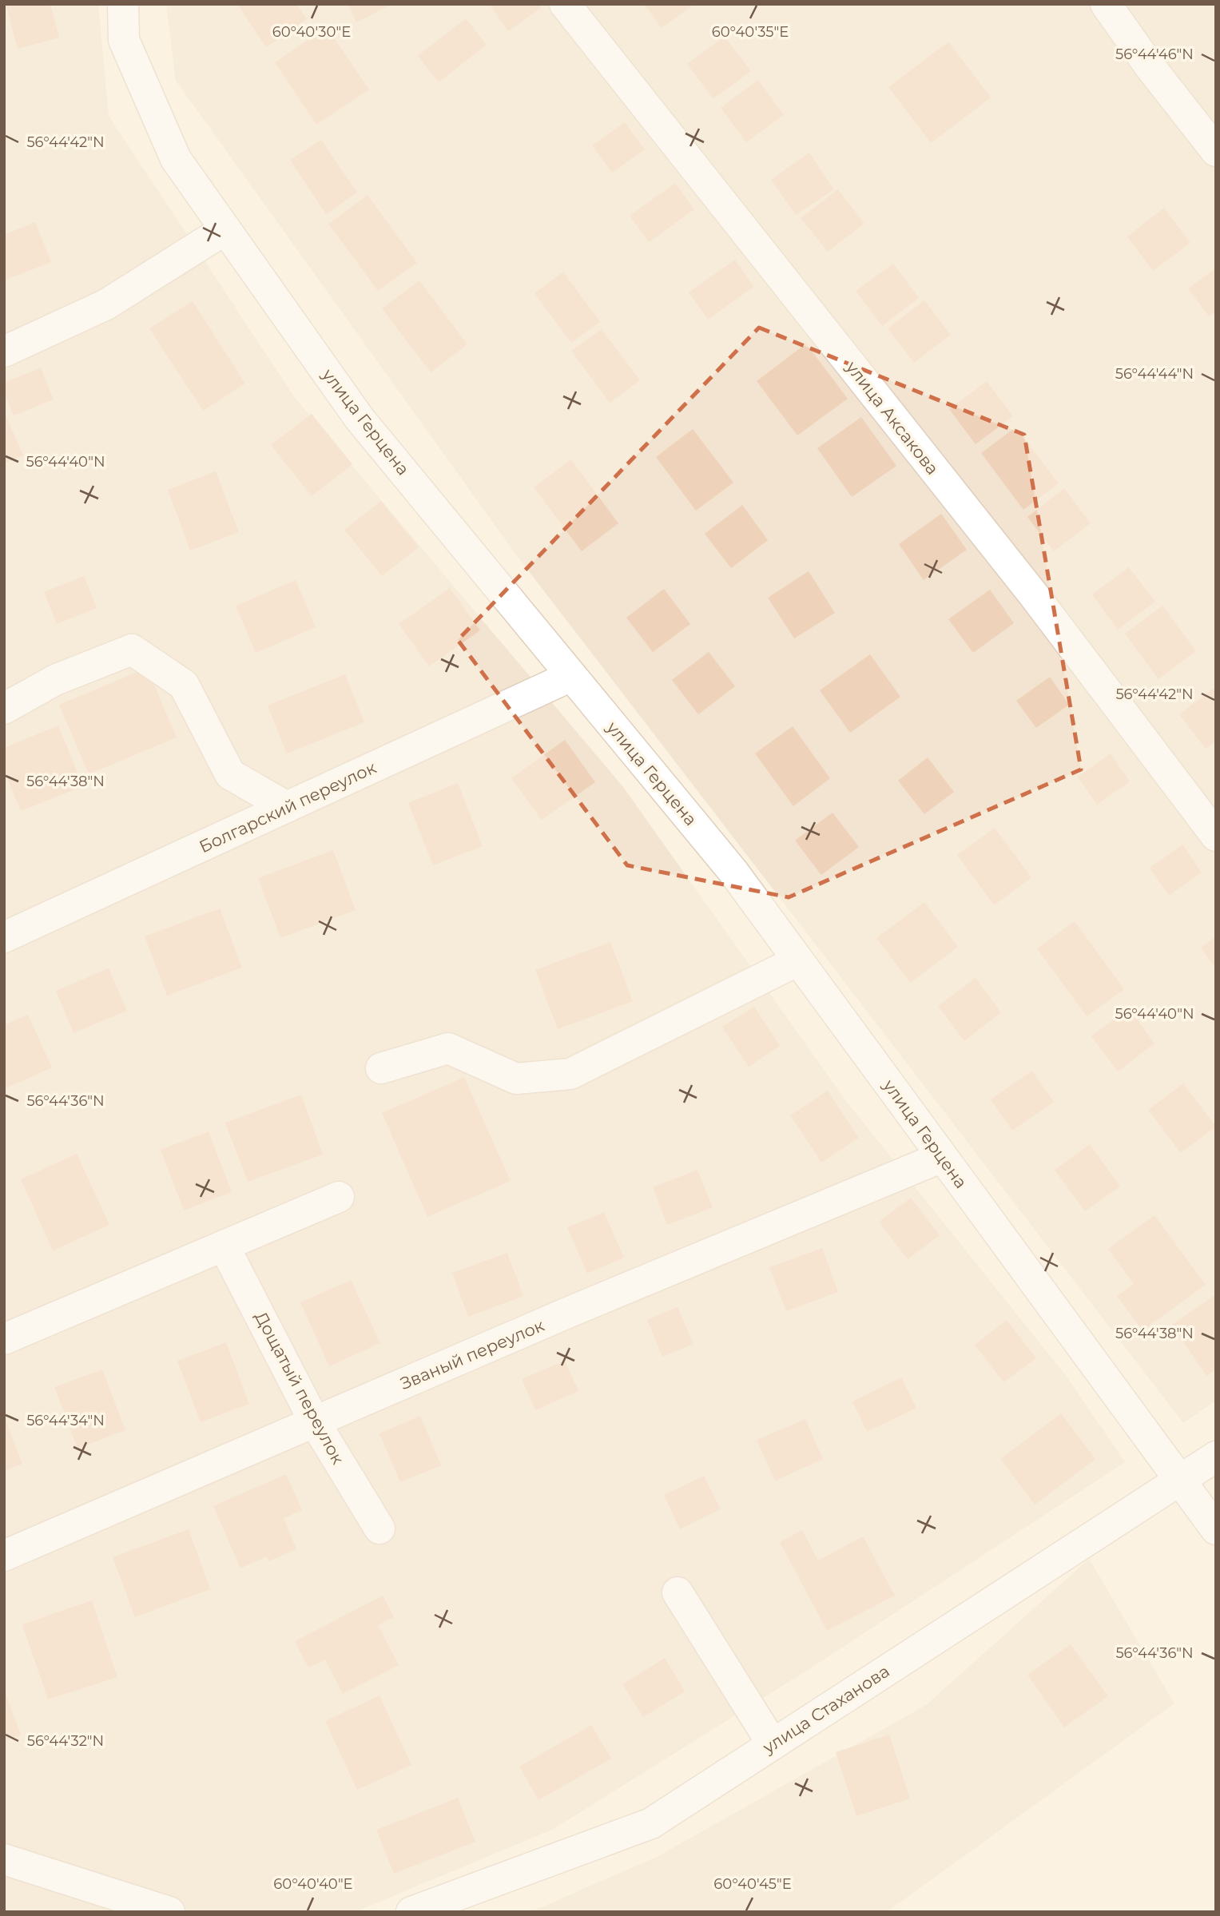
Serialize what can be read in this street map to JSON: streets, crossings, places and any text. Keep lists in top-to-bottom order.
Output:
{
  "streets": {
    "street": [
      "улица Аксакова",
      "улица Герцена",
      "Болгарский переулок",
      "Званый переулок",
      "Дощатый переулок",
      "улица Стаханова"
    ]
  },
  "crossings": [
    ["улица Герцена", "Болгарский переулок"],
    ["улица Герцена", "Званый переулок"],
    ["улица Герцена", "улица Стаханова"],
    ["Званый переулок", "Дощатый переулок"]
  ],
  "coordinates": [
    "60°40'30\"E",
    "60°40'35\"E",
    "56°44'46\"N",
    "56°44'42\"N",
    "56°44'44\"N",
    "56°44'40\"N",
    "56°44'38\"N",
    "56°44'36\"N",
    "56°44'34\"N",
    "56°44'32\"N",
    "60°40'40\"E",
    "60°40'45\"E"
  ]
}
